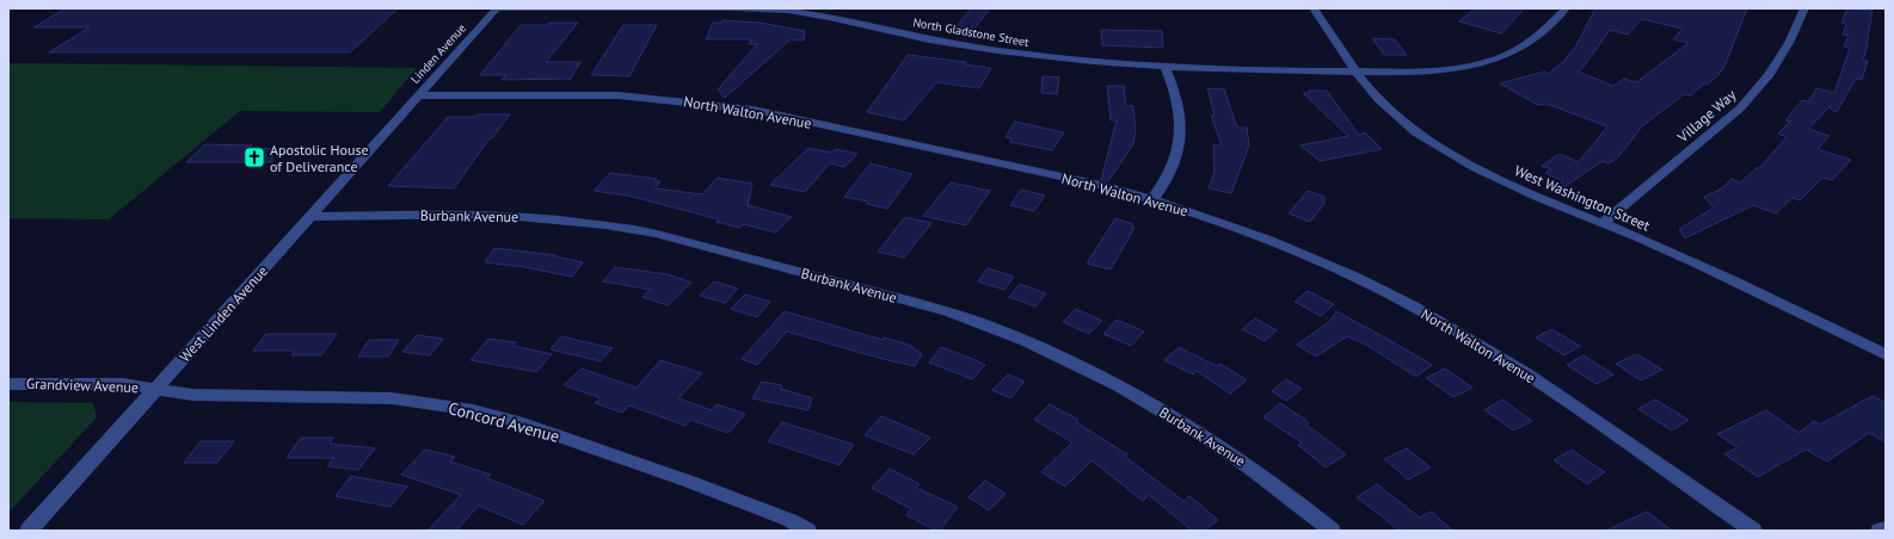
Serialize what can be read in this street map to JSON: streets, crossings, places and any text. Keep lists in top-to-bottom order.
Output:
{
  "streets": {
    "street": [
      "North Gladstone Street",
      "Linden Avenue",
      "North Walton Avenue",
      "Village Way",
      "West Washington Street",
      "Burbank Avenue",
      "West Linden Avenue",
      "Grandview Avenue",
      "Concord Avenue"
    ]
  },
  "crossings": [
    ["North Gladstone Street", "Linden Avenue"],
    ["North Gladstone Street", "West Washington Street"],
    ["Linden Avenue", "North Walton Avenue"],
    ["Linden Avenue", "West Linden Avenue"],
    ["North Walton Avenue", "West Linden Avenue"],
    ["Village Way", "West Washington Street"],
    ["Burbank Avenue", "West Linden Avenue"],
    ["West Linden Avenue", "Grandview Avenue"],
    ["West Linden Avenue", "Concord Avenue"],
    ["Grandview Avenue", "Concord Avenue"]
  ],
  "places": {
    "church": ["Apostolic House of Deliverance"]
  }
}
